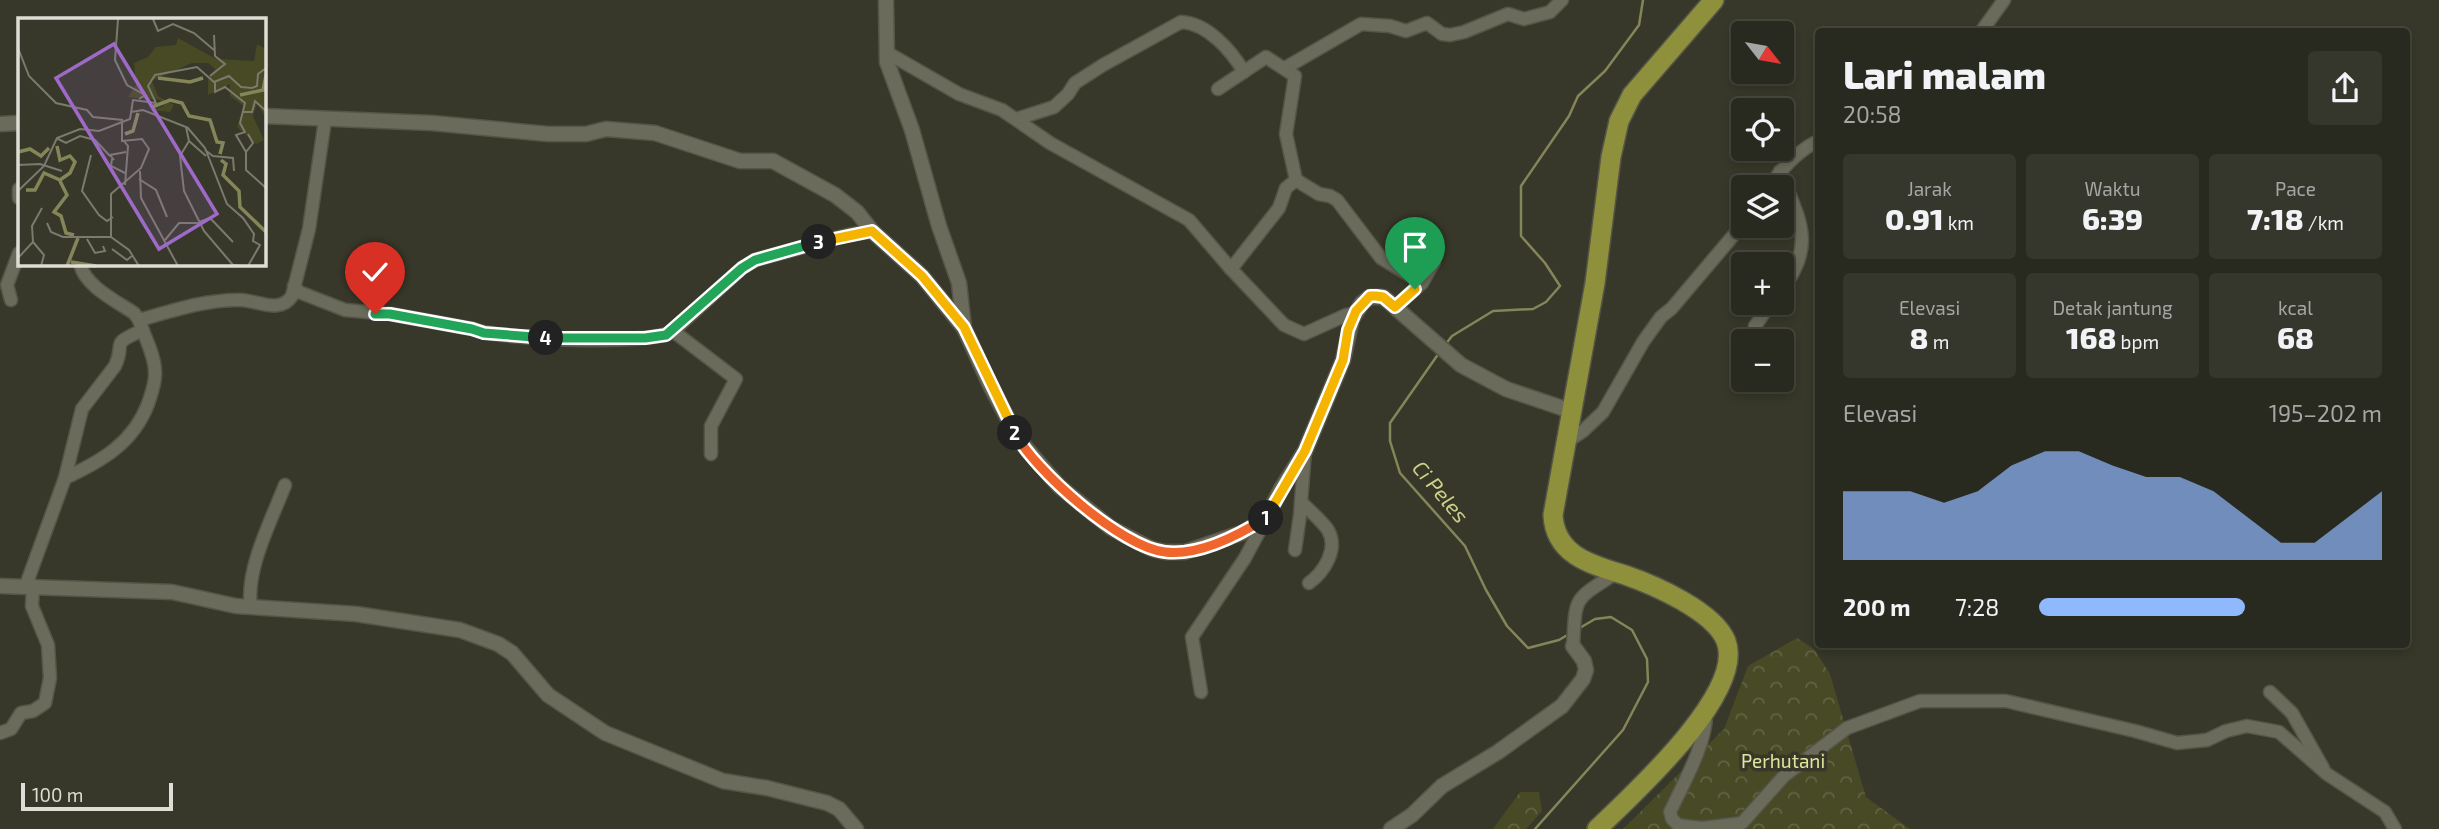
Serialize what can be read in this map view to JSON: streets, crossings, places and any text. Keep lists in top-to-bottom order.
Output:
{
  "water": ["Ci Peles"],
  "parks": ["Perhutani"],
  "scale_bar": "100 m",
  "north": "bottom right",
  "page": {
    "map_buttons": ["+", "−"],
    "heading": ["Lari malam", "20:58"],
    "stats": [
      ["Jarak", "0.91 km"],
      ["Waktu", "6:39"],
      ["Pace", "7:18 /km"],
      ["Elevasi", "8 m"],
      ["Detak jantung", "168 bpm"],
      ["kcal", "68"]
    ],
    "pins": [
      "3",
      "4",
      "2",
      "1"
    ],
    "chart": ["Elevasi", "195–202 m"],
    "list": [
      {
        "name": "200 m",
        "note": "7:28"
      }
    ],
    "scale": "100 m"
  }
}
